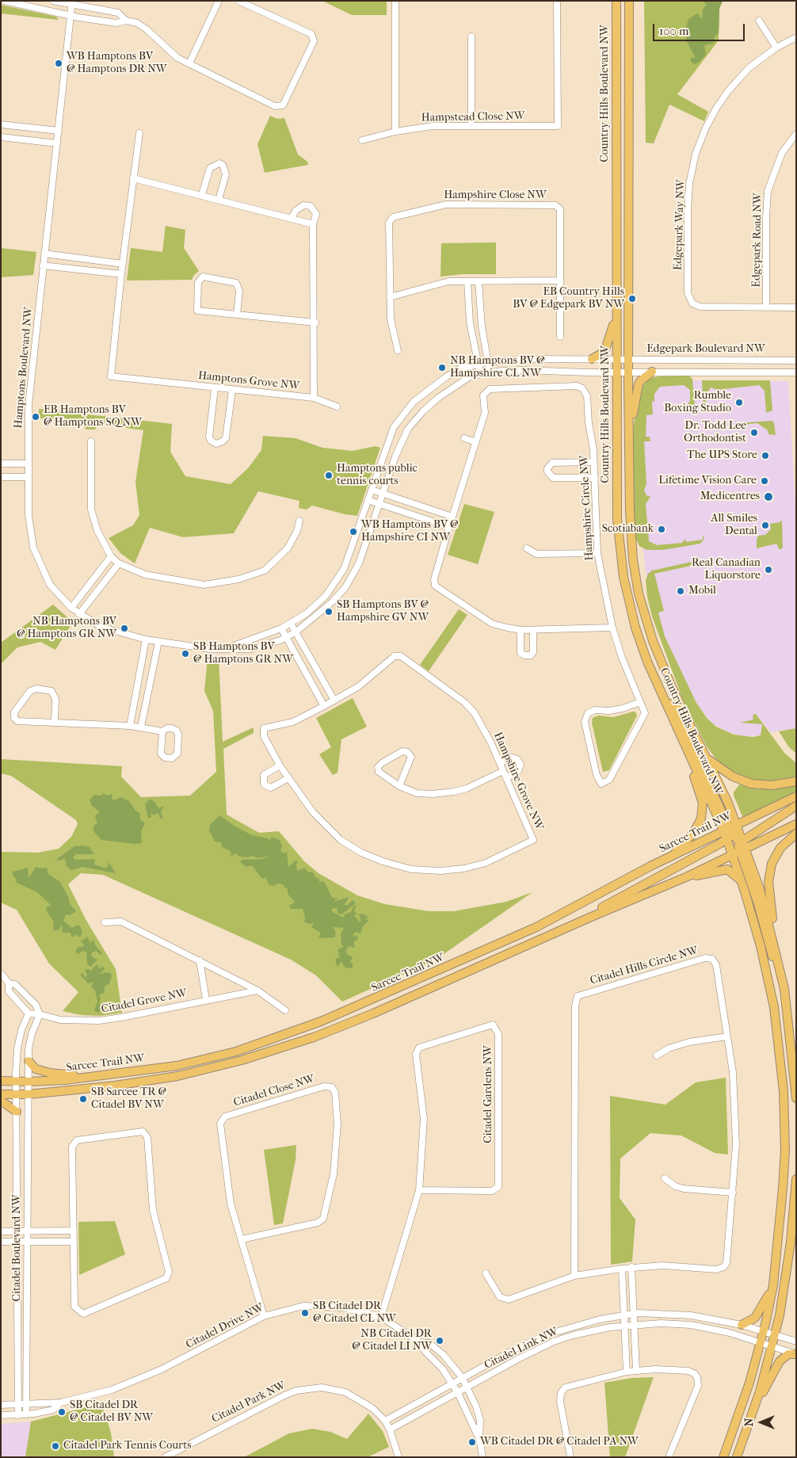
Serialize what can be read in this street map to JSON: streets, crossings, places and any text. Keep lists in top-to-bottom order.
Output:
{
  "streets": {
    "main road": ["Country Hills Boulevard NW", "Sarcee Trail NW"],
    "street": [
      "Hampstead Close NW",
      "Hampshire Close NW",
      "Edgepark Way NW",
      "Edgepark Road NW",
      "Edgepark Boulevard NW",
      "Hamptons Boulevard NW",
      "Hamptons Grove NW",
      "Hampshire Circle NW",
      "Hampshire Grove NW",
      "Citadel Hills Circle NW",
      "Citadel Grove NW",
      "Citadel Close NW",
      "Citadel Gardens NW",
      "Citadel Boulevard NW",
      "Citadel Drive NW",
      "Citadel Link NW",
      "Citadel Park NW"
    ]
  },
  "crossings": [
    ["Country Hills Boulevard NW", "Edgepark Boulevard NW"],
    ["Country Hills Boulevard NW", "Hamptons Boulevard NW"],
    ["Country Hills Boulevard NW", "Sarcee Trail NW"],
    ["Country Hills Boulevard NW", "Citadel Link NW"],
    ["Edgepark Way NW", "Edgepark Road NW"],
    ["Edgepark Boulevard NW", "Hamptons Boulevard NW"],
    ["Sarcee Trail NW", "Citadel Boulevard NW"],
    ["Citadel Grove NW", "Citadel Boulevard NW"],
    ["Citadel Close NW", "Citadel Drive NW"],
    ["Citadel Gardens NW", "Citadel Drive NW"],
    ["Citadel Boulevard NW", "Citadel Drive NW"],
    ["Citadel Drive NW", "Citadel Link NW"]
  ],
  "places": [
    "WB Hamptons BV @ Hamptons DR NW",
    "EB Country Hills BV @ Edgepark BV NW",
    "NB Hamptons BV @ Hampshire CL NW",
    "Rumble Boxing Studio",
    "EB Hamptons BV @ Hamptons SQ NW",
    "Dr. Todd Lee Orthodontist",
    "The UPS Store",
    "Hamptons public tennis courts",
    "Lifetime Vision Care",
    "Medicentres",
    "All Smiles Dental",
    "Scotiabank",
    "WB Hamptons BV @ Hampshire CI NW",
    "Real Canadian Liquorstore",
    "Mobil",
    "SB Hamptons BV @ Hampshire GV NW",
    "NB Hamptons BV @ Hamptons GR NW",
    "SB Hamptons BV @ Hamptons GR NW",
    "SB Sarcee TR @ Citadel BV NW",
    "SB Citadel DR @ Citadel CL NW",
    "NB Citadel DR @ Citadel LI NW",
    "SB Citadel DR @ Citadel BV NW",
    "WB Citadel DR @ Citadel PA NW",
    "Citadel Park Tennis Courts"
  ],
  "scale_bar": "100 m",
  "north": "left"
}
